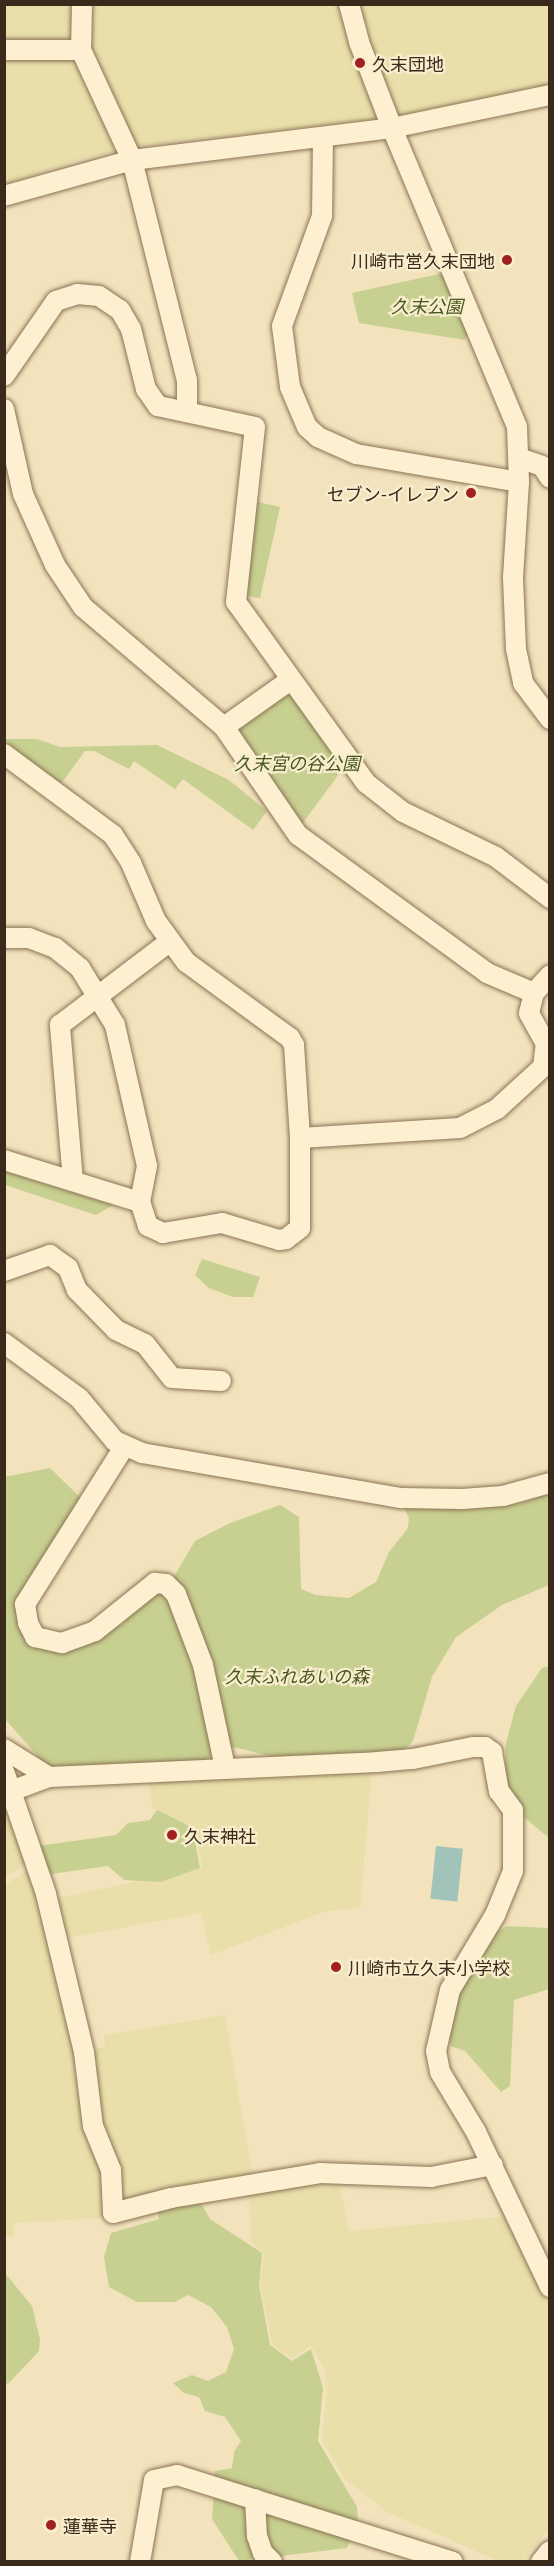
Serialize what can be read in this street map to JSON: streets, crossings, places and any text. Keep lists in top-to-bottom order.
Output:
{
  "parks": ["久末公園", "久末宮の谷公園", "久末ふれあいの森"],
  "places": [
    "久末団地",
    "川崎市営久末団地",
    "セブン-イレブン",
    "久末神社",
    "川崎市立久末小学校",
    "蓮華寺"
  ]
}
